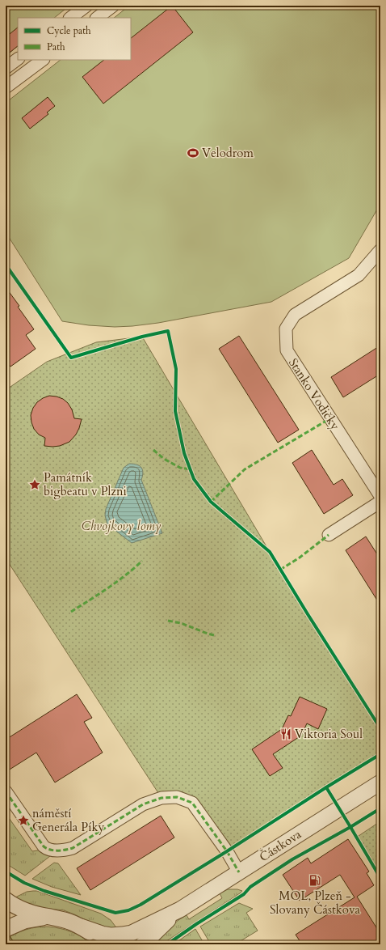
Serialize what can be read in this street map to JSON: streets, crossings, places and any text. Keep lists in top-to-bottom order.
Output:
{
  "streets": {
    "street": ["Stanko Vodičky", "Částkova"]
  },
  "parks": ["Chvojkovy lomy"],
  "places": {
    "sports": ["Velodrom"],
    "place": ["Památník bigbeatu v Plzni", "náměstí Generála Píky"],
    "restaurant": ["Viktoria Soul"],
    "fuel station": ["MOL, Plzeň - Slovany Částkova"]
  },
  "legend": ["Cycle path", "Path"]
}
